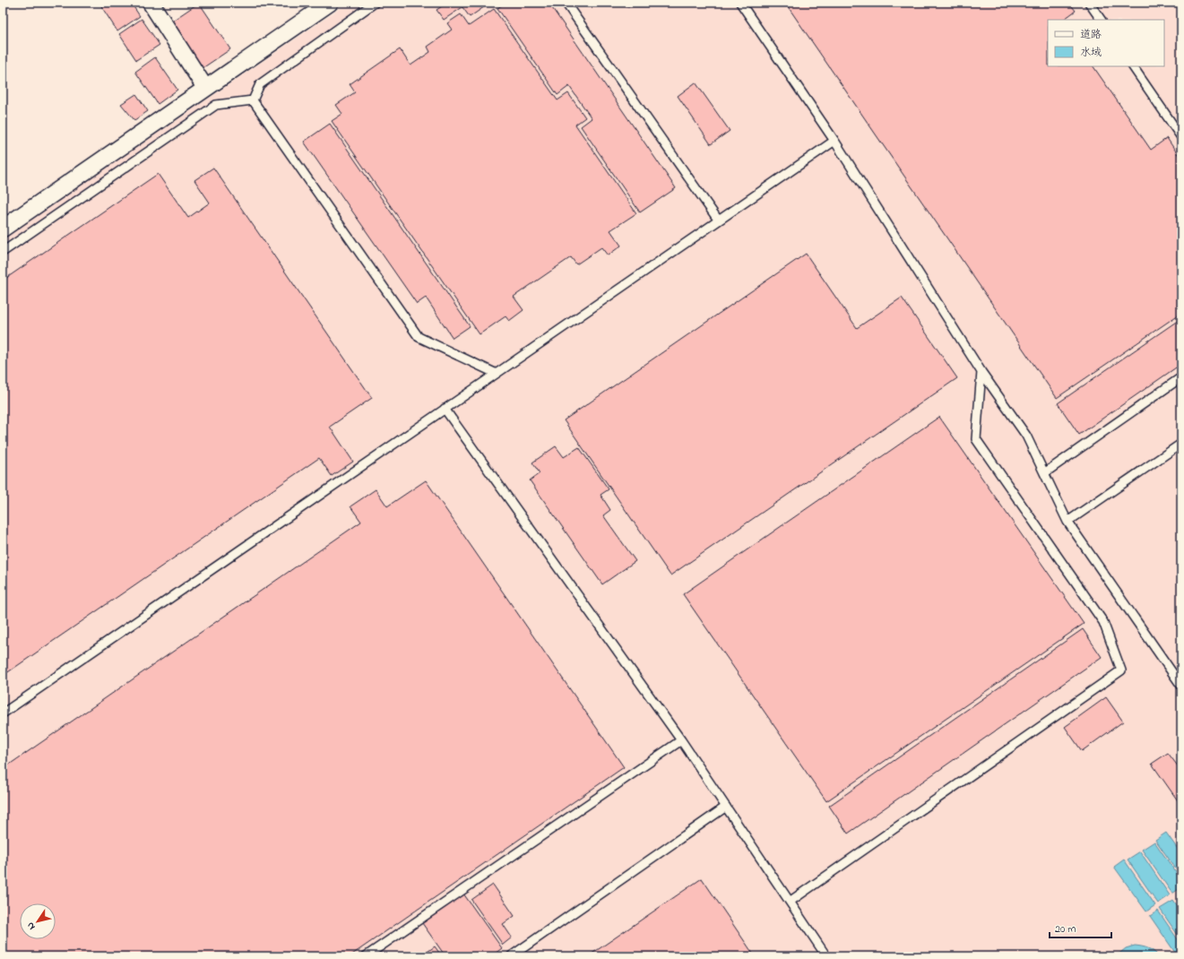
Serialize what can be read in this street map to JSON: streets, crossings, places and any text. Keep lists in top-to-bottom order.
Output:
{
  "legend": ["道路", "水域"],
  "scale_bar": "20 m",
  "north": "bottom left"
}
